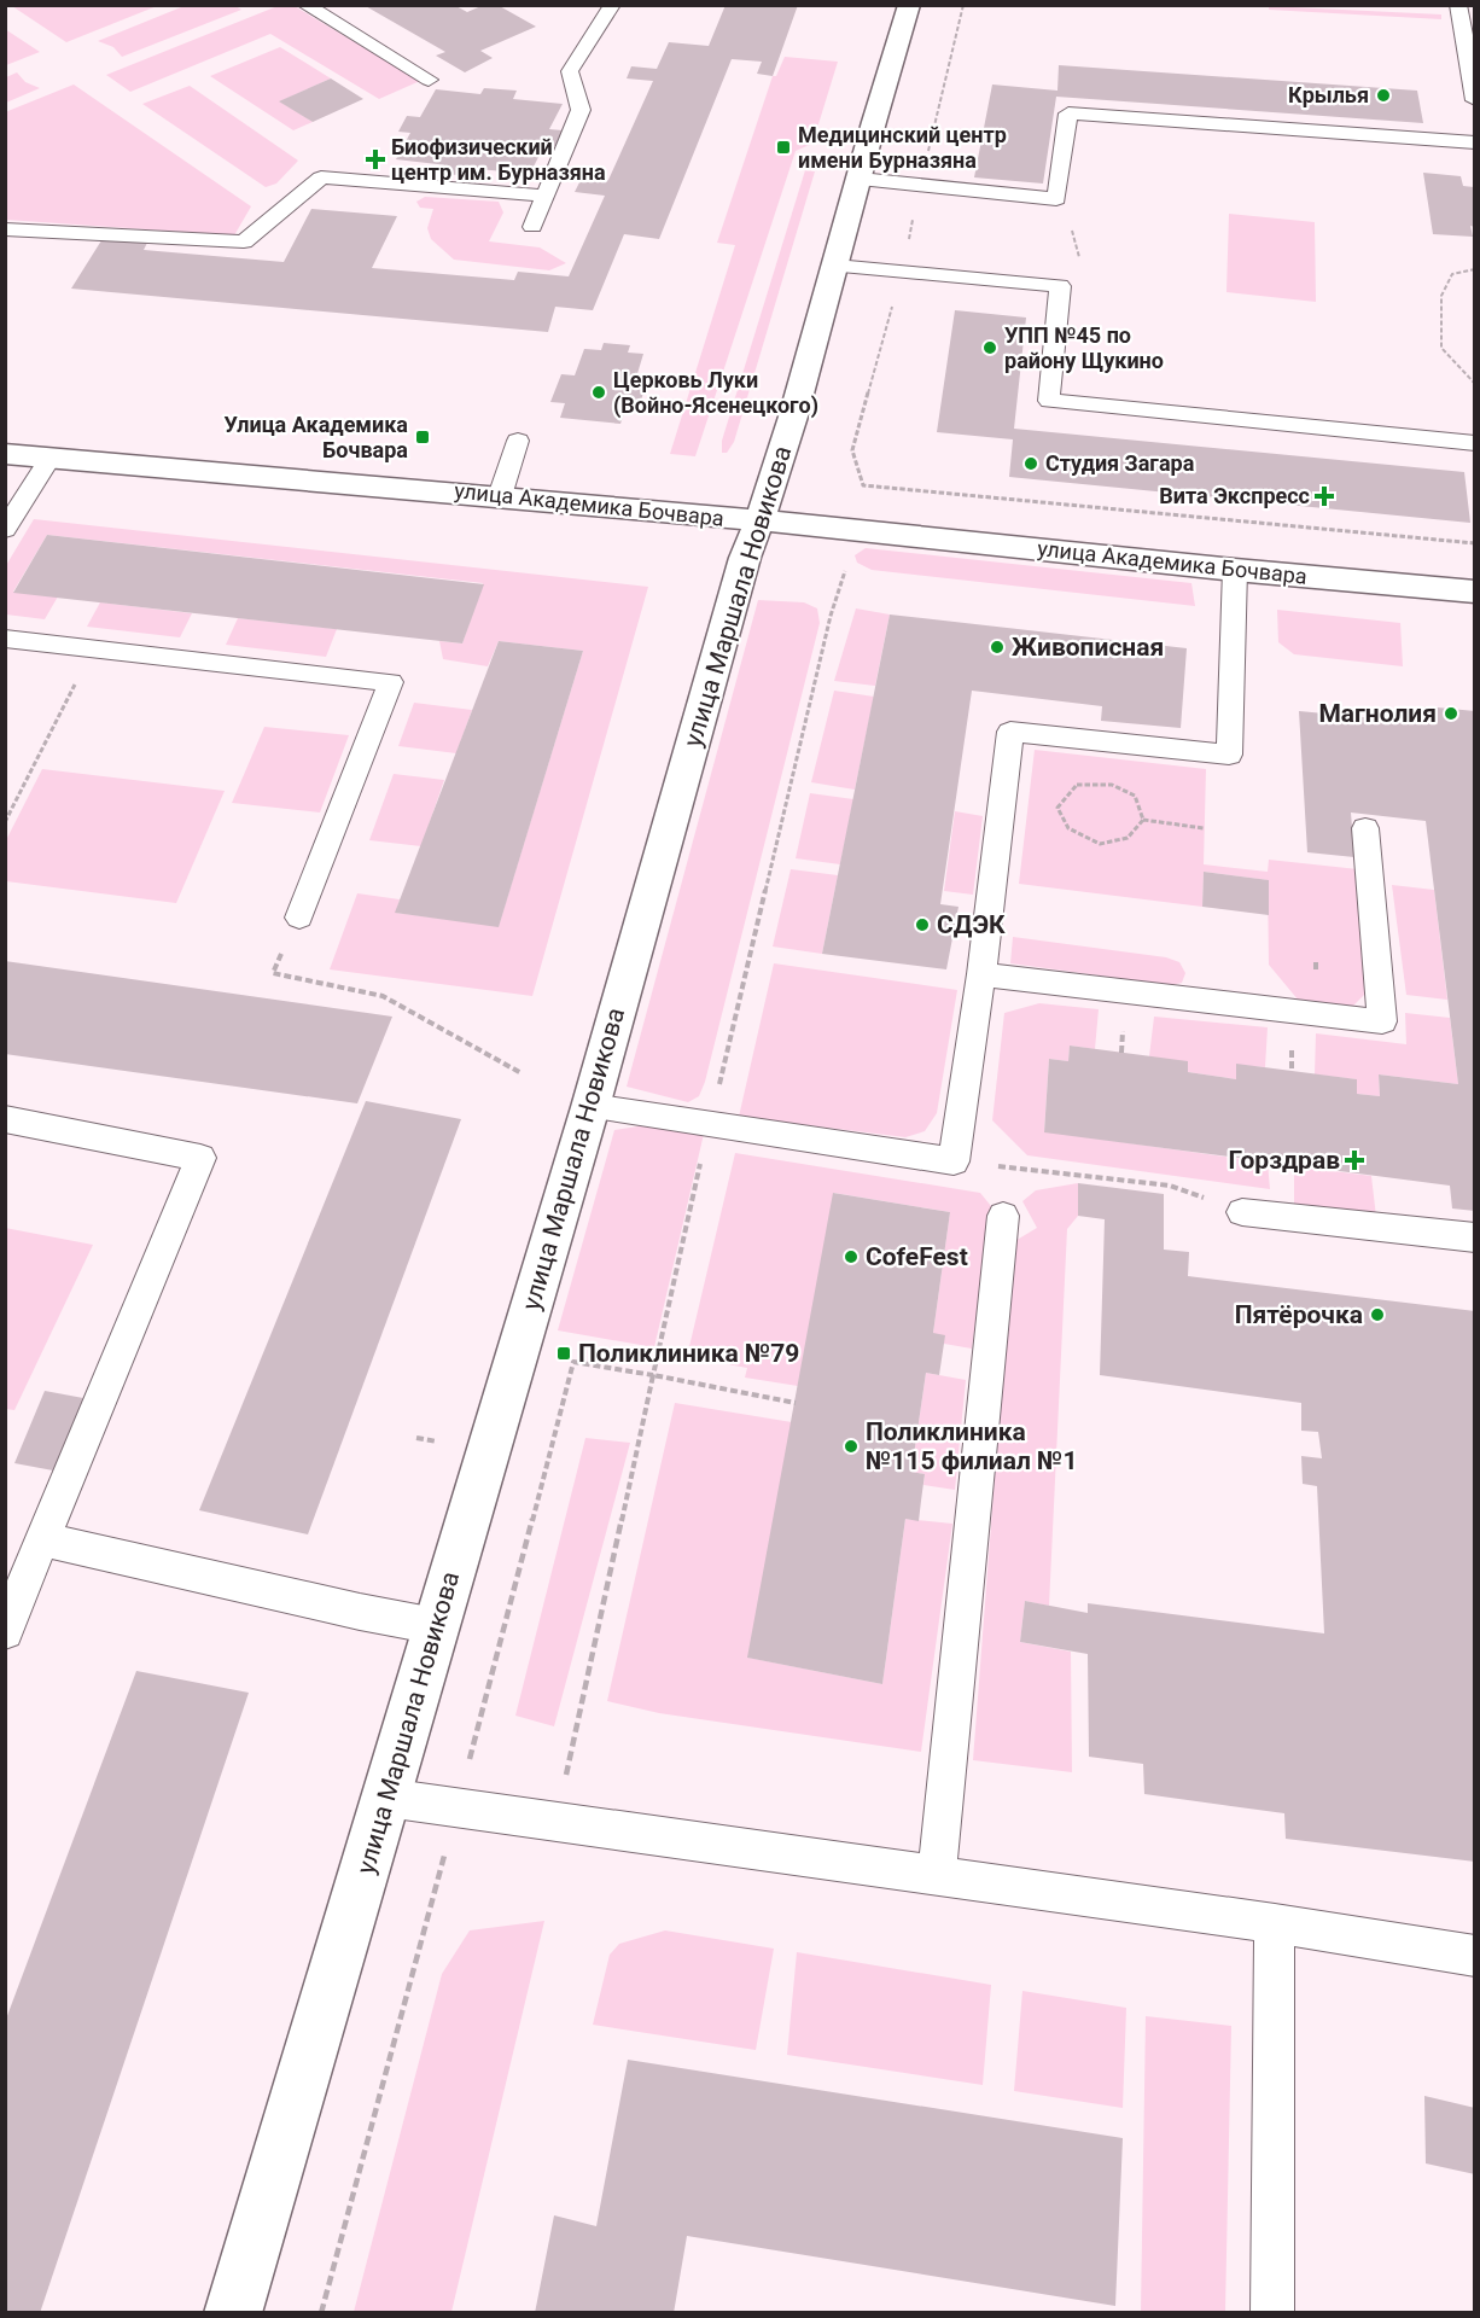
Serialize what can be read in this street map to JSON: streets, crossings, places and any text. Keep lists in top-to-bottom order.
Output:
{
  "streets": {
    "street": ["улица Академика Бочвара", "улица Маршала Новикова"]
  },
  "crossings": [
    ["улица Академика Бочвара", "улица Маршала Новикова"]
  ],
  "places": {
    "other": [
      "Крылья",
      "УПП №45 по району Щукино",
      "Церковь Луки (Войно-Ясенецкого)",
      "Студия Загара",
      "Живописная",
      "Магнолия",
      "СДЭК",
      "CofeFest",
      "Пятёрочка",
      "Поликлиника №115 филиал №1"
    ],
    "transit": ["Медицинский центр имени Бурназяна", "Улица Академика Бочвара", "Поликлиника №79"],
    "health": ["Биофизический центр им. Бурназяна", "Вита Экспресс", "Горздрав"]
  }
}
